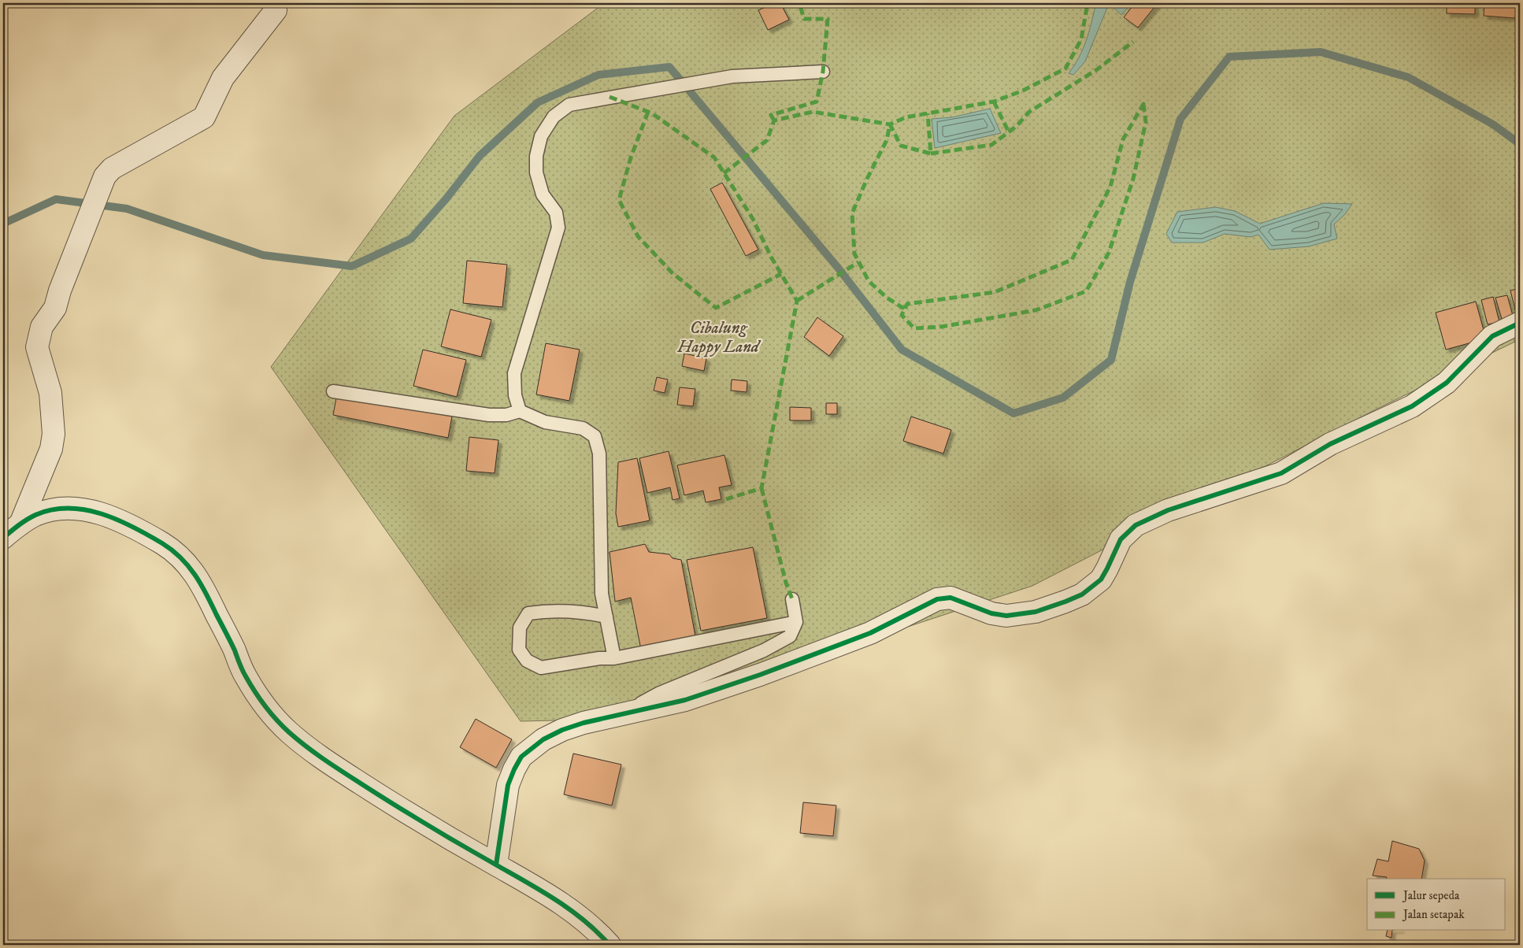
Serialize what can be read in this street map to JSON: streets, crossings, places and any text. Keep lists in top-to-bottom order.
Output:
{
  "parks": ["Cibalung Happy Land"],
  "legend": ["Jalur sepeda", "Jalan setapak"]
}
